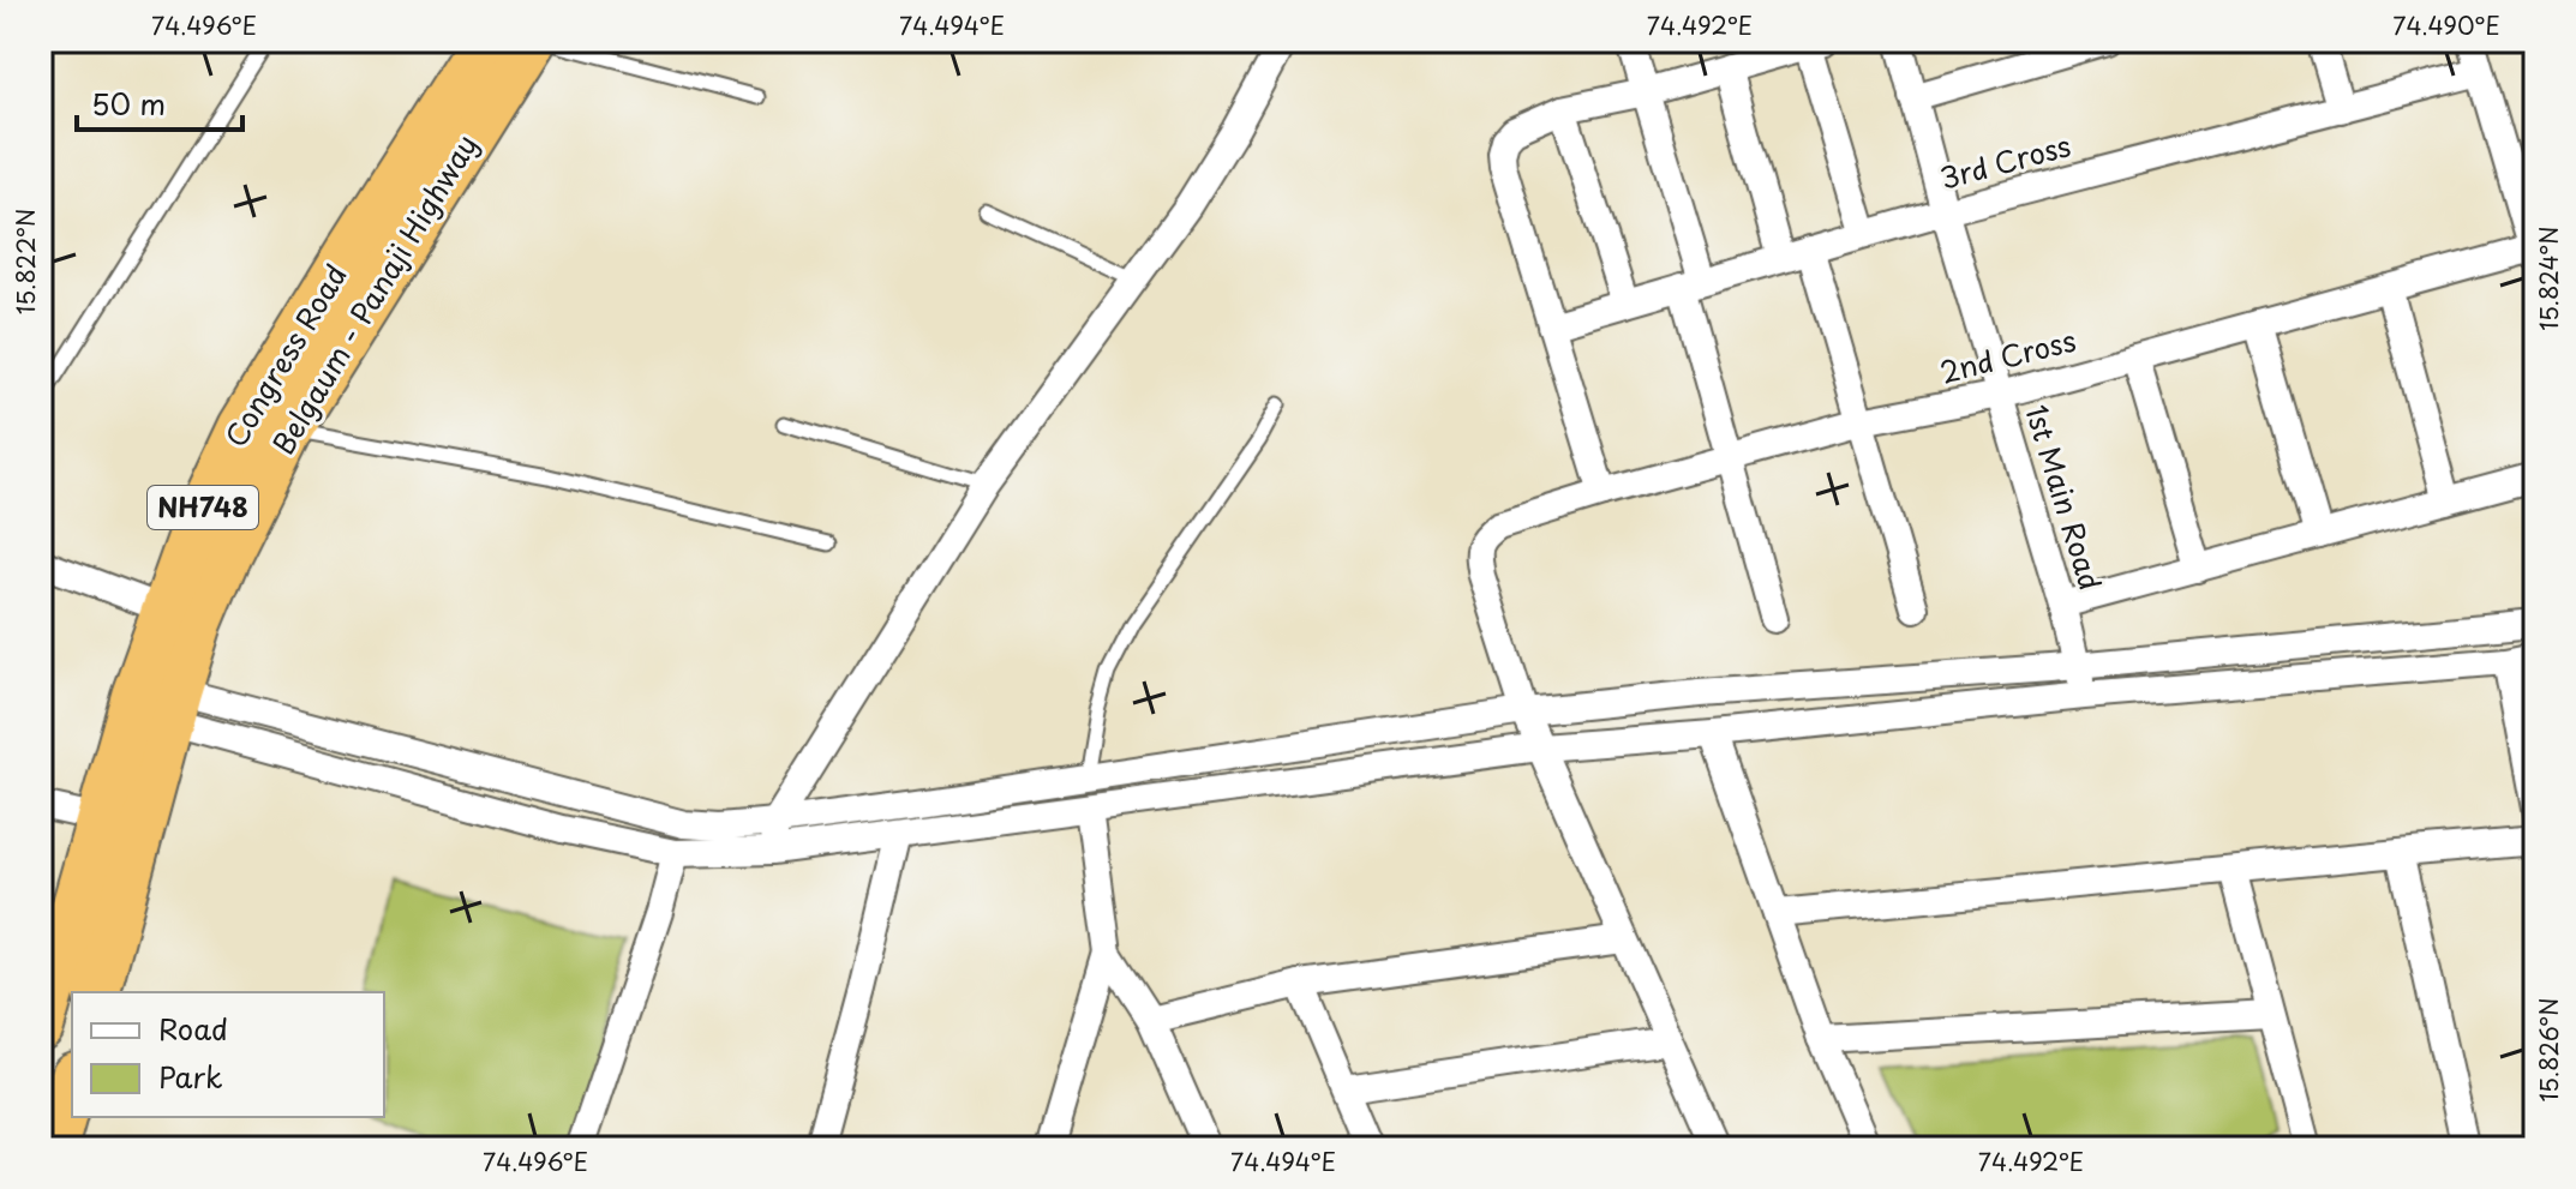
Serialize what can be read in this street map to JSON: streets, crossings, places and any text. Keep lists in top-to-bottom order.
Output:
{
  "streets": {
    "highway": ["Belgaum - Panaji Highway", "Congress Road", "NH748"],
    "street": ["3rd Cross", "2nd Cross", "1st Main Road"]
  },
  "crossings": [
    ["3rd Cross", "1st Main Road"],
    ["Belgaum - Panaji Highway", "Congress Road"],
    ["2nd Cross", "1st Main Road"]
  ],
  "legend": ["Road", "Park"],
  "scale_bar": "50 m",
  "coordinates": [
    "74.496°E",
    "74.494°E",
    "74.492°E",
    "74.490°E",
    "15.822°N",
    "15.824°N",
    "15.826°N"
  ]
}
